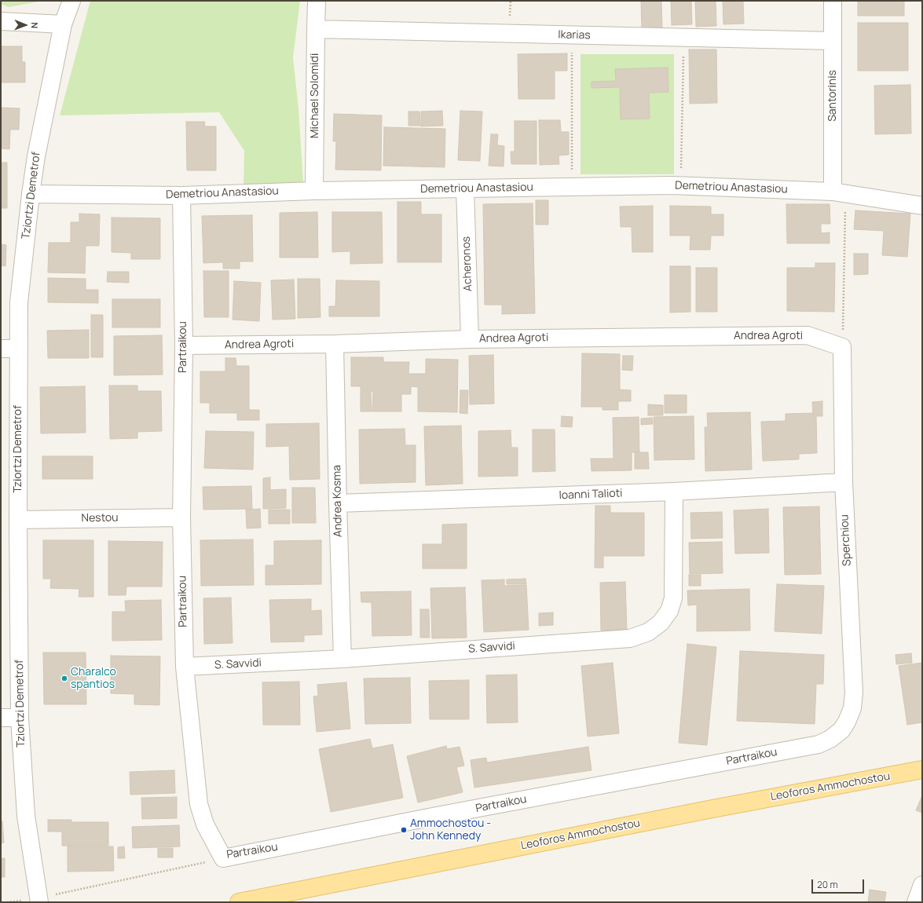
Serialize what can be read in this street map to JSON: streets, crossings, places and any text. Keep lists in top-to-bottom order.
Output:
{
  "streets": {
    "main road": ["Leoforos Ammochostou"],
    "street": [
      "Ikarias",
      "Michael Solomidi",
      "Santorinis",
      "Demetriou Anastasiou",
      "Tziortzi Demetrof",
      "Acheronos",
      "Andrea Agroti",
      "Partraikou",
      "Ioanni Talioti",
      "Andrea Kosma",
      "Nestou",
      "Sperchiou",
      "S. Savvidi"
    ]
  },
  "crossings": [
    ["Ikarias", "Michael Solomidi"],
    ["Ikarias", "Santorinis"],
    ["Michael Solomidi", "Demetriou Anastasiou"],
    ["Santorinis", "Demetriou Anastasiou"],
    ["Demetriou Anastasiou", "Tziortzi Demetrof"],
    ["Demetriou Anastasiou", "Acheronos"],
    ["Demetriou Anastasiou", "Partraikou"],
    ["Tziortzi Demetrof", "Nestou"],
    ["Acheronos", "Andrea Agroti"],
    ["Andrea Agroti", "Partraikou"],
    ["Andrea Agroti", "Andrea Kosma"],
    ["Andrea Agroti", "Sperchiou"],
    ["Partraikou", "Nestou"],
    ["Partraikou", "Sperchiou"],
    ["Partraikou", "S. Savvidi"],
    ["Ioanni Talioti", "Andrea Kosma"],
    ["Ioanni Talioti", "Sperchiou"],
    ["Ioanni Talioti", "S. Savvidi"],
    ["Andrea Kosma", "S. Savvidi"]
  ],
  "places": ["Charalco spantios", "Ammochostou - John Kennedy"],
  "scale_bar": "20 m",
  "north": "right"
}
